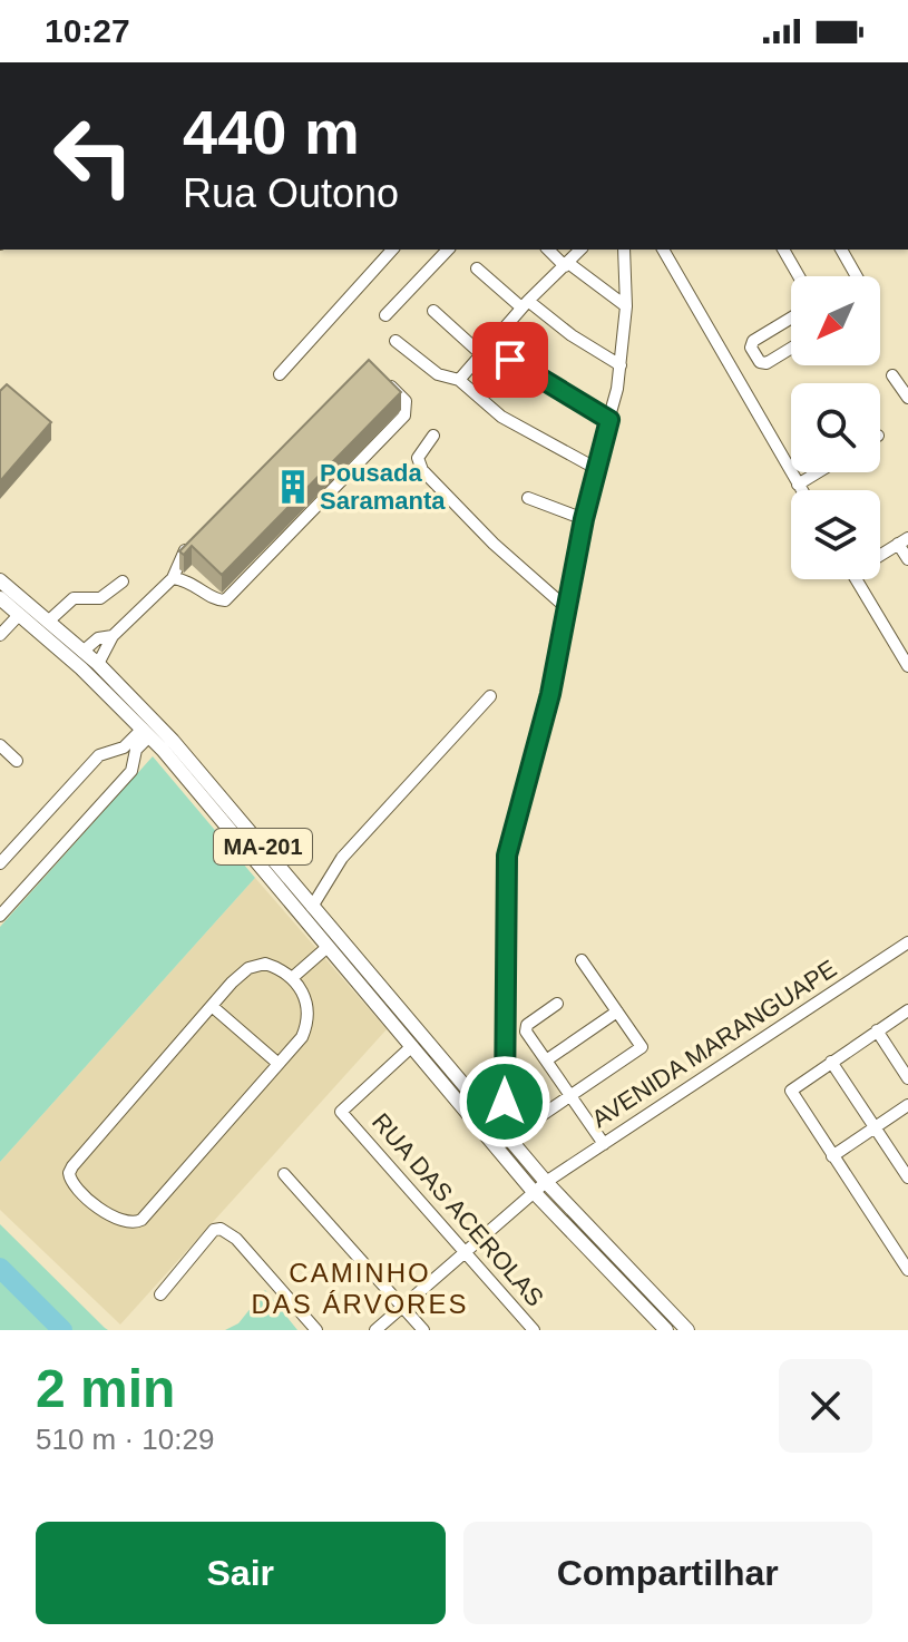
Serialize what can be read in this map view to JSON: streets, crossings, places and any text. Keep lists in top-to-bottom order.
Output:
{
  "streets": {
    "main road": ["MA-201"],
    "street": ["AVENIDA MARANGUAPE", "RUA DAS ACEROLAS"]
  },
  "crossings": [
    ["MA-201", "AVENIDA MARANGUAPE"],
    ["MA-201", "RUA DAS ACEROLAS"],
    ["AVENIDA MARANGUAPE", "RUA DAS ACEROLAS"]
  ],
  "districts": ["CAMINHO DAS ÁRVORES"],
  "places": {
    "building": ["Pousada Saramanta"]
  },
  "north": "bottom left",
  "page": {
    "status": "10:27",
    "turn": ["440 m", "Rua Outono"],
    "heading": ["2 min", "510 m · 10:29"],
    "buttons": ["Sair", "Compartilhar"]
  }
}
